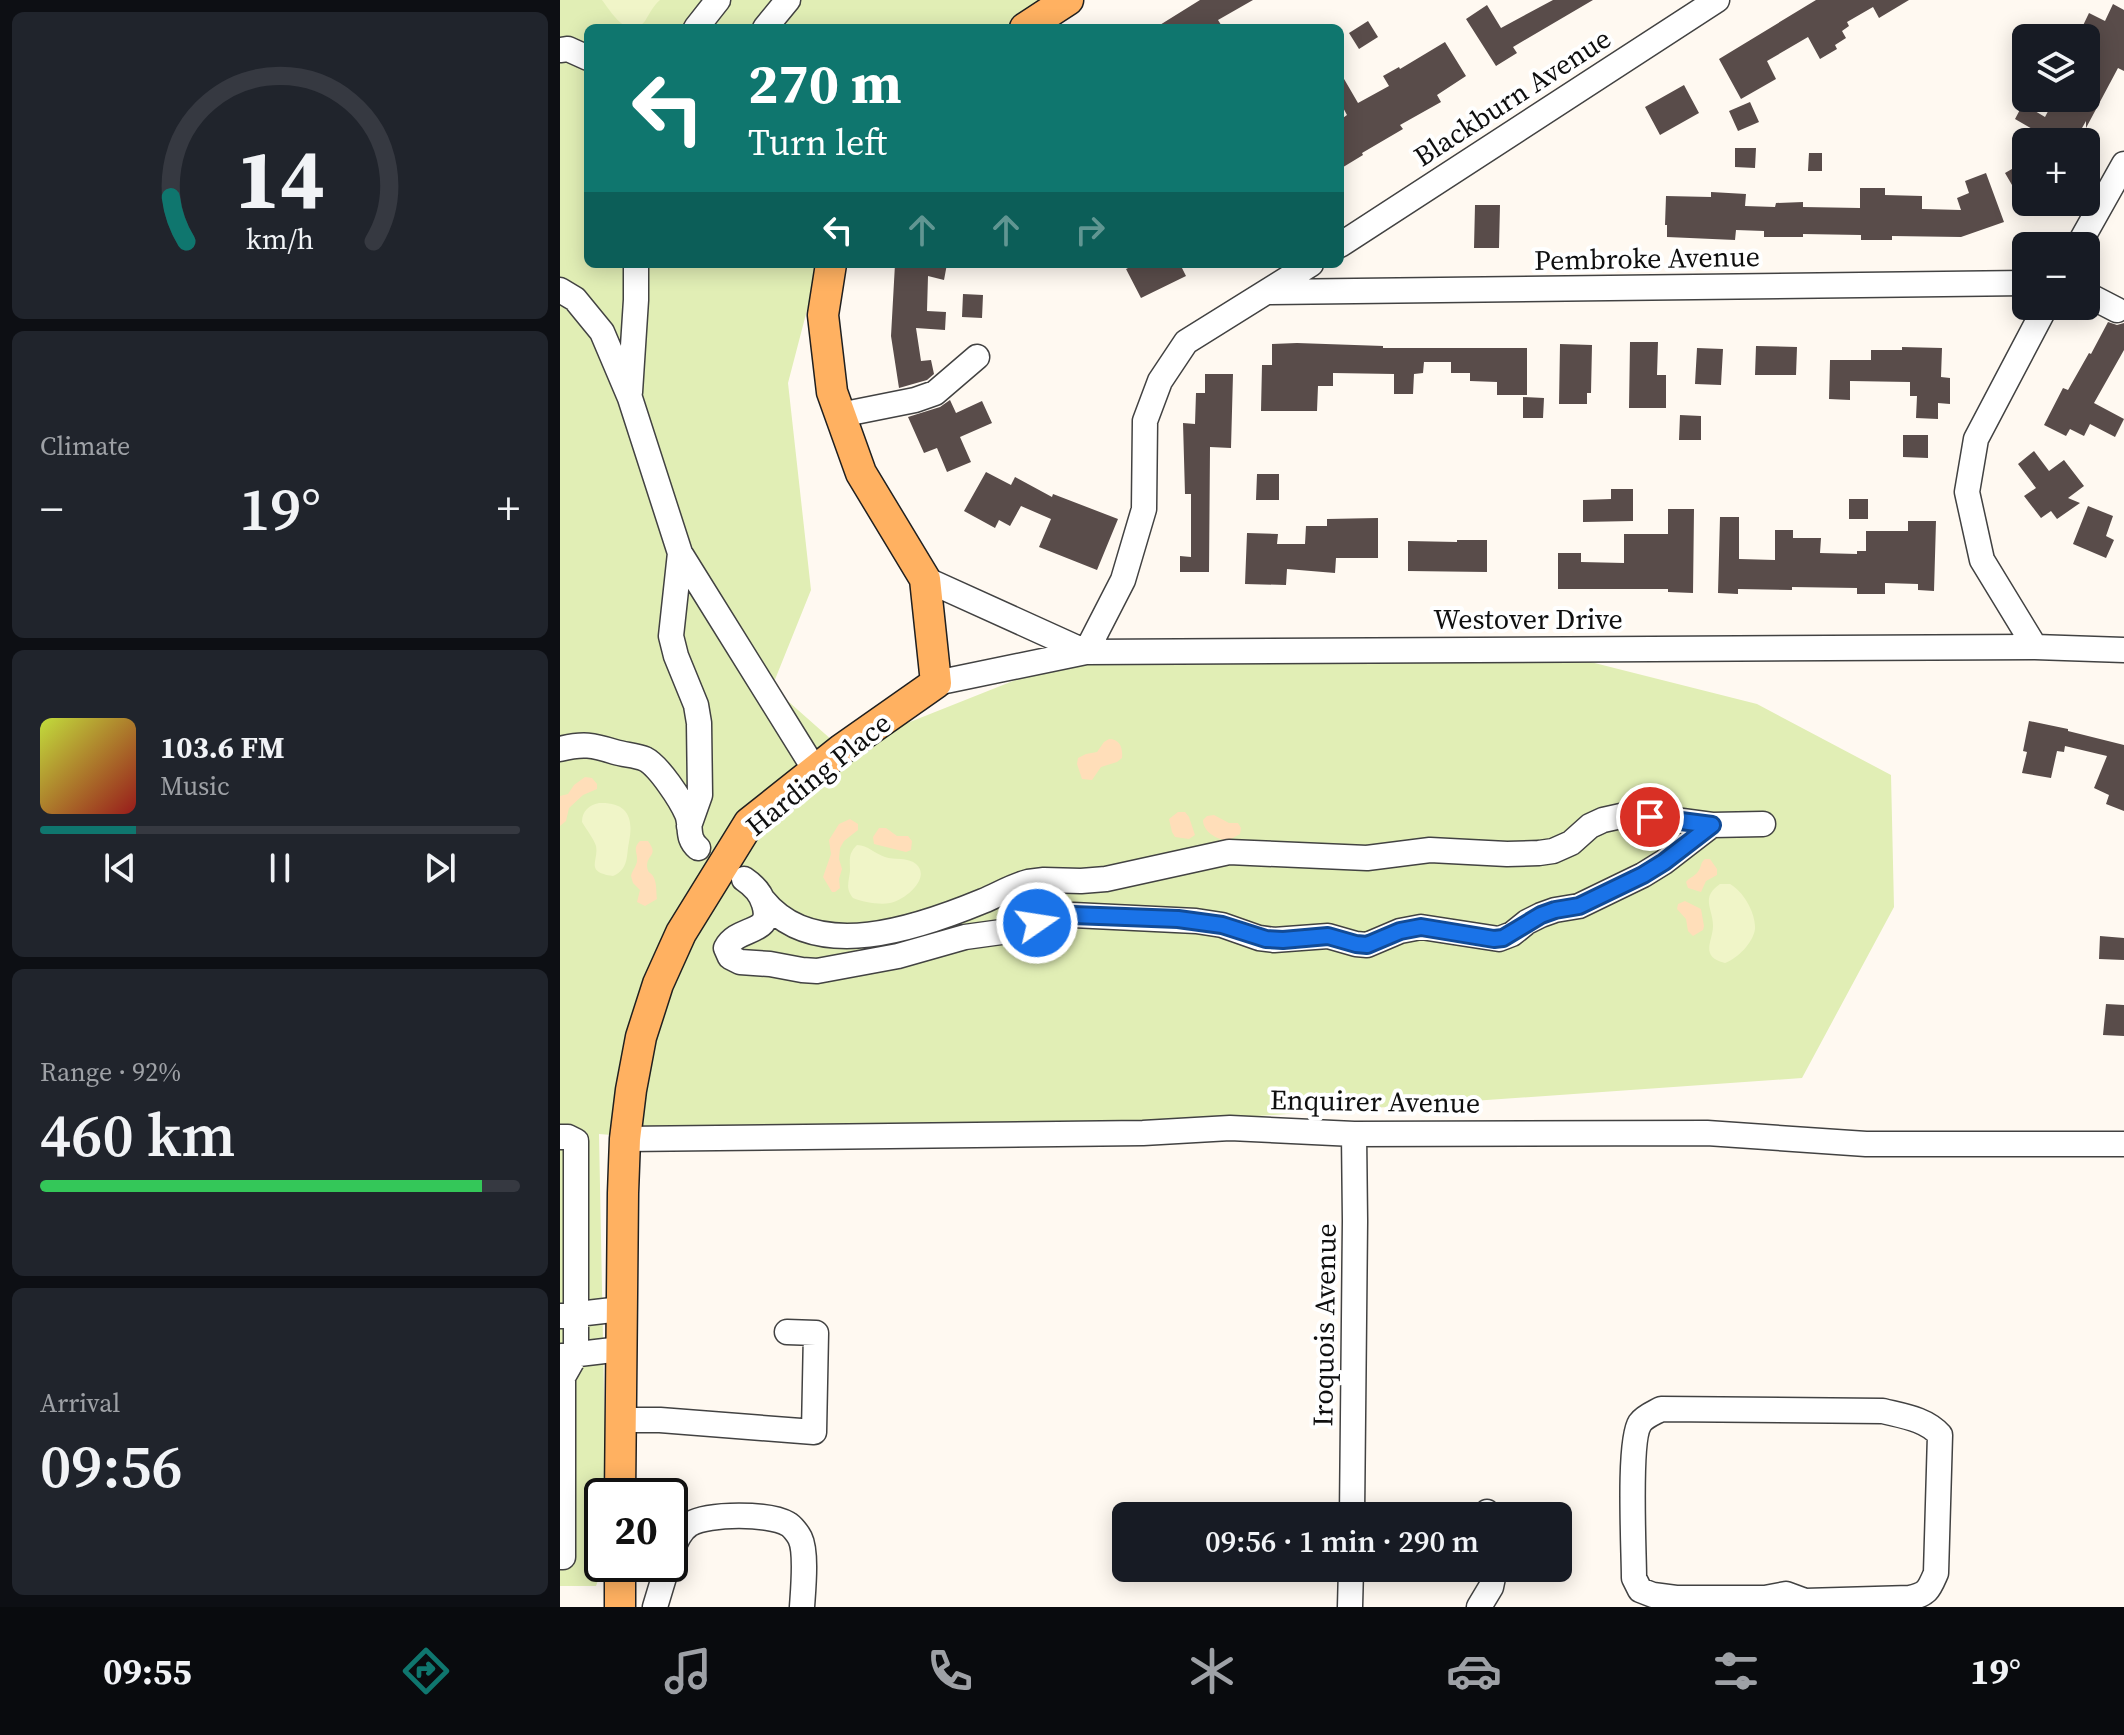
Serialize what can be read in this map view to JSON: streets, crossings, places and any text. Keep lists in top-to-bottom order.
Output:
{
  "streets": {
    "main road": ["Harding Place"],
    "street": [
      "Blackburn Avenue",
      "Pembroke Avenue",
      "Westover Drive",
      "Enquirer Avenue",
      "Iroquois Avenue"
    ]
  },
  "crossings": [
    ["Westover Drive", "Harding Place"],
    ["Harding Place", "Enquirer Avenue"],
    ["Enquirer Avenue", "Iroquois Avenue"]
  ],
  "page": {
    "map_buttons": ["+", "−"],
    "turn": ["270 m", "Turn left"],
    "tile": [
      "Climate",
      ["Range · 92%", "460 km"],
      ["Arrival", "09:56"]
    ],
    "heat": ["−", "19°", "+"],
    "song": ["103.6 FM", "Music"],
    "limit": "20",
    "trip": "09:56 · 1 min · 290 m",
    "tabs": ["09:55", "19°"],
    "gauge": ["14", "km/h"]
  }
}
